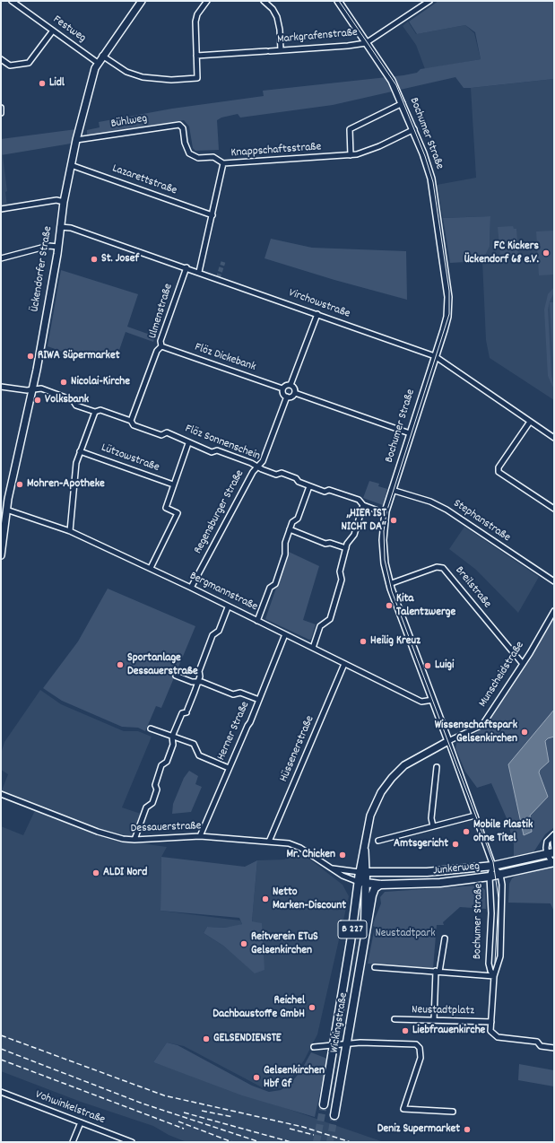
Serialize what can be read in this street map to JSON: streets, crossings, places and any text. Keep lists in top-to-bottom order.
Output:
{
  "streets": {
    "main road": [
      "Bochumer Straße",
      "Ückendorfer Straße",
      "Munscheidstraße",
      "Junkerweg",
      "B 227",
      "Wickingstraße"
    ],
    "street": [
      "Festweg",
      "Markgrafenstraße",
      "Bühlweg",
      "Knappschaftsstraße",
      "Lazarettstraße",
      "Virchowstraße",
      "Ulmenstraße",
      "Flöz Dickebank",
      "Flöz Sonnenschein",
      "Lützowstraße",
      "Regensburger Straße",
      "Stephanstraße",
      "Breilstraße",
      "Bergmannstraße",
      "Herner Straße",
      "Hüssenerstraße",
      "Dessauerstraße",
      "Neustadtplatz",
      "Vohwinkelstraße"
    ]
  },
  "crossings": [
    ["Festweg", "Ückendorfer Straße"],
    ["Markgrafenstraße", "Bochumer Straße"],
    ["Bühlweg", "Knappschaftsstraße"],
    ["Bühlweg", "Ückendorfer Straße"],
    ["Bochumer Straße", "Knappschaftsstraße"],
    ["Bochumer Straße", "Virchowstraße"],
    ["Bochumer Straße", "Flöz Sonnenschein"],
    ["Bochumer Straße", "Stephanstraße"],
    ["Bochumer Straße", "Breilstraße"],
    ["Bochumer Straße", "Bergmannstraße"],
    ["Bochumer Straße", "Munscheidstraße"],
    ["Bochumer Straße", "Junkerweg"],
    ["Bochumer Straße", "Neustadtplatz"],
    ["Knappschaftsstraße", "Lazarettstraße"],
    ["Knappschaftsstraße", "Virchowstraße"],
    ["Lazarettstraße", "Ückendorfer Straße"],
    ["Ückendorfer Straße", "Virchowstraße"],
    ["Ückendorfer Straße", "Flöz Sonnenschein"],
    ["Ückendorfer Straße", "Bergmannstraße"],
    ["Virchowstraße", "Ulmenstraße"],
    ["Ulmenstraße", "Flöz Dickebank"],
    ["Ulmenstraße", "Flöz Sonnenschein"],
    ["Flöz Dickebank", "Regensburger Straße"],
    ["Flöz Sonnenschein", "Regensburger Straße"],
    ["Regensburger Straße", "Bergmannstraße"],
    ["Breilstraße", "Munscheidstraße"],
    ["Bergmannstraße", "Herner Straße"],
    ["Bergmannstraße", "Hüssenerstraße"],
    ["Munscheidstraße", "Dessauerstraße"],
    ["Munscheidstraße", "Junkerweg"],
    ["Munscheidstraße", "Wickingstraße"],
    ["Herner Straße", "Dessauerstraße"],
    ["Hüssenerstraße", "Dessauerstraße"],
    ["Dessauerstraße", "Junkerweg"],
    ["Dessauerstraße", "Wickingstraße"],
    ["Junkerweg", "Wickingstraße"]
  ],
  "parks": ["Neustadtpark"],
  "places": [
    "Lidl",
    "FC Kickers Ückendorf 68 e.V.",
    "St. Josef",
    "RIWA Süpermarket",
    "Nicolai-Kirche",
    "Volksbank",
    "Mohren-Apotheke",
    "„HIER IST NICHT DA“",
    "Kita Talentzwerge",
    "Heilig Kreuz",
    "Sportanlage Dessauerstraße",
    "Luigi",
    "Wissenschaftspark Gelsenkirchen",
    "Mobile Plastik ohne Titel",
    "Amtsgericht",
    "Mr. Chicken",
    "ALDI Nord",
    "Netto Marken-Discount",
    "Reitverein ETuS Gelsenkirchen",
    "Reichel Dachbaustoffe GmbH",
    "Liebfrauenkirche",
    "GELSENDIENSTE",
    "Gelsenkirchen Hbf Gf",
    "Deniz Supermarket"
  ]
}
